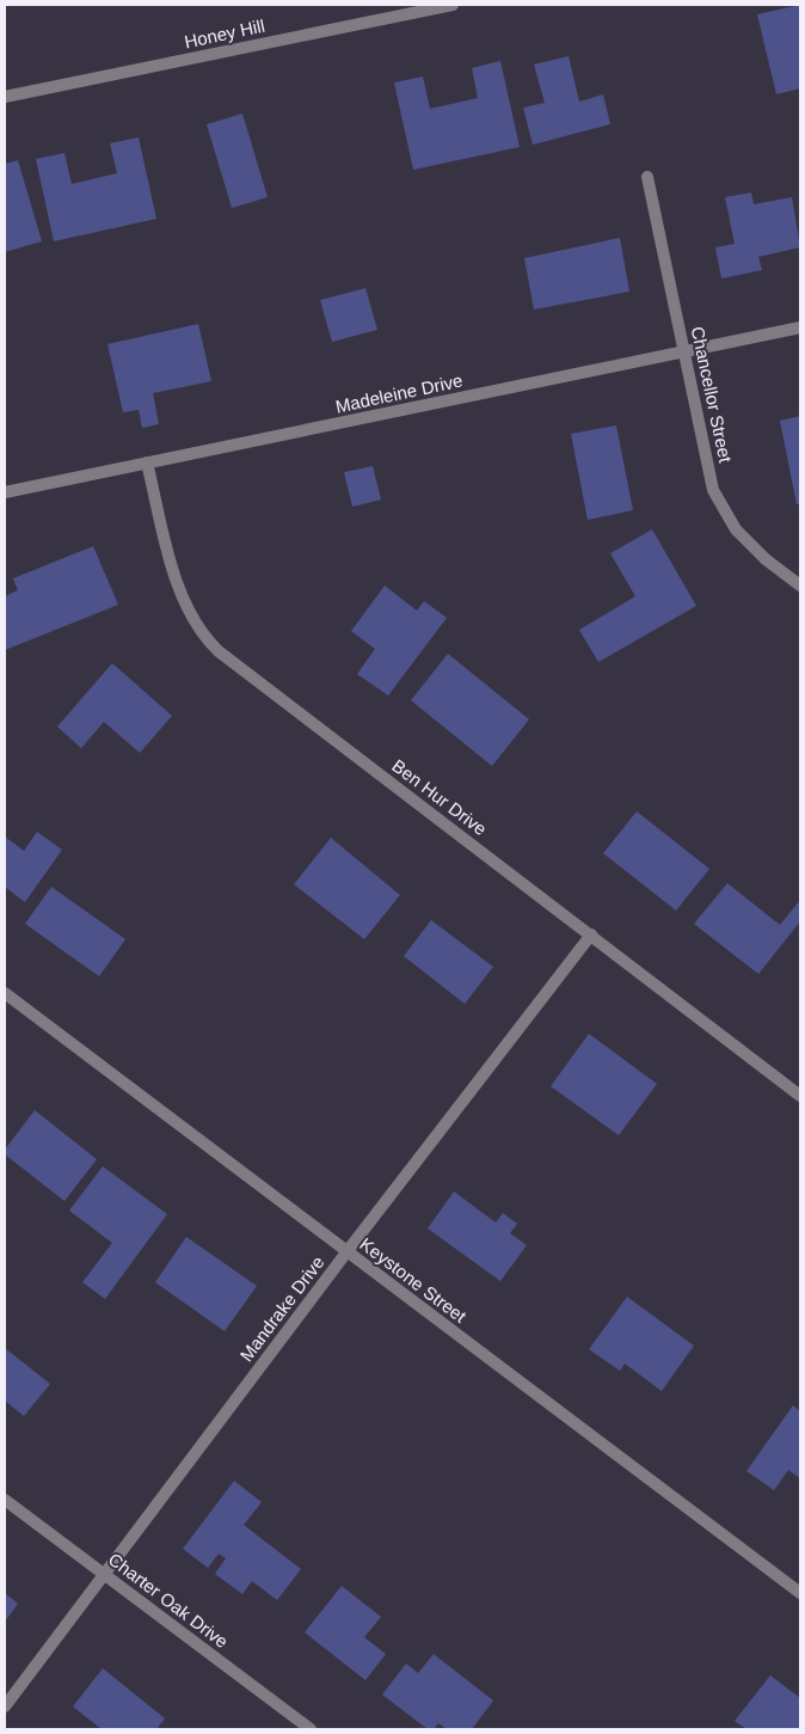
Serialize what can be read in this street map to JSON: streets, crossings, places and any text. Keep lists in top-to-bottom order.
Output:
{
  "streets": {
    "street": [
      "Honey Hill",
      "Madeleine Drive",
      "Chancellor Street",
      "Ben Hur Drive",
      "Keystone Street",
      "Mandrake Drive",
      "Charter Oak Drive"
    ]
  },
  "crossings": [
    ["Madeleine Drive", "Chancellor Street"],
    ["Madeleine Drive", "Ben Hur Drive"],
    ["Ben Hur Drive", "Mandrake Drive"],
    ["Keystone Street", "Mandrake Drive"],
    ["Mandrake Drive", "Charter Oak Drive"]
  ]
}
